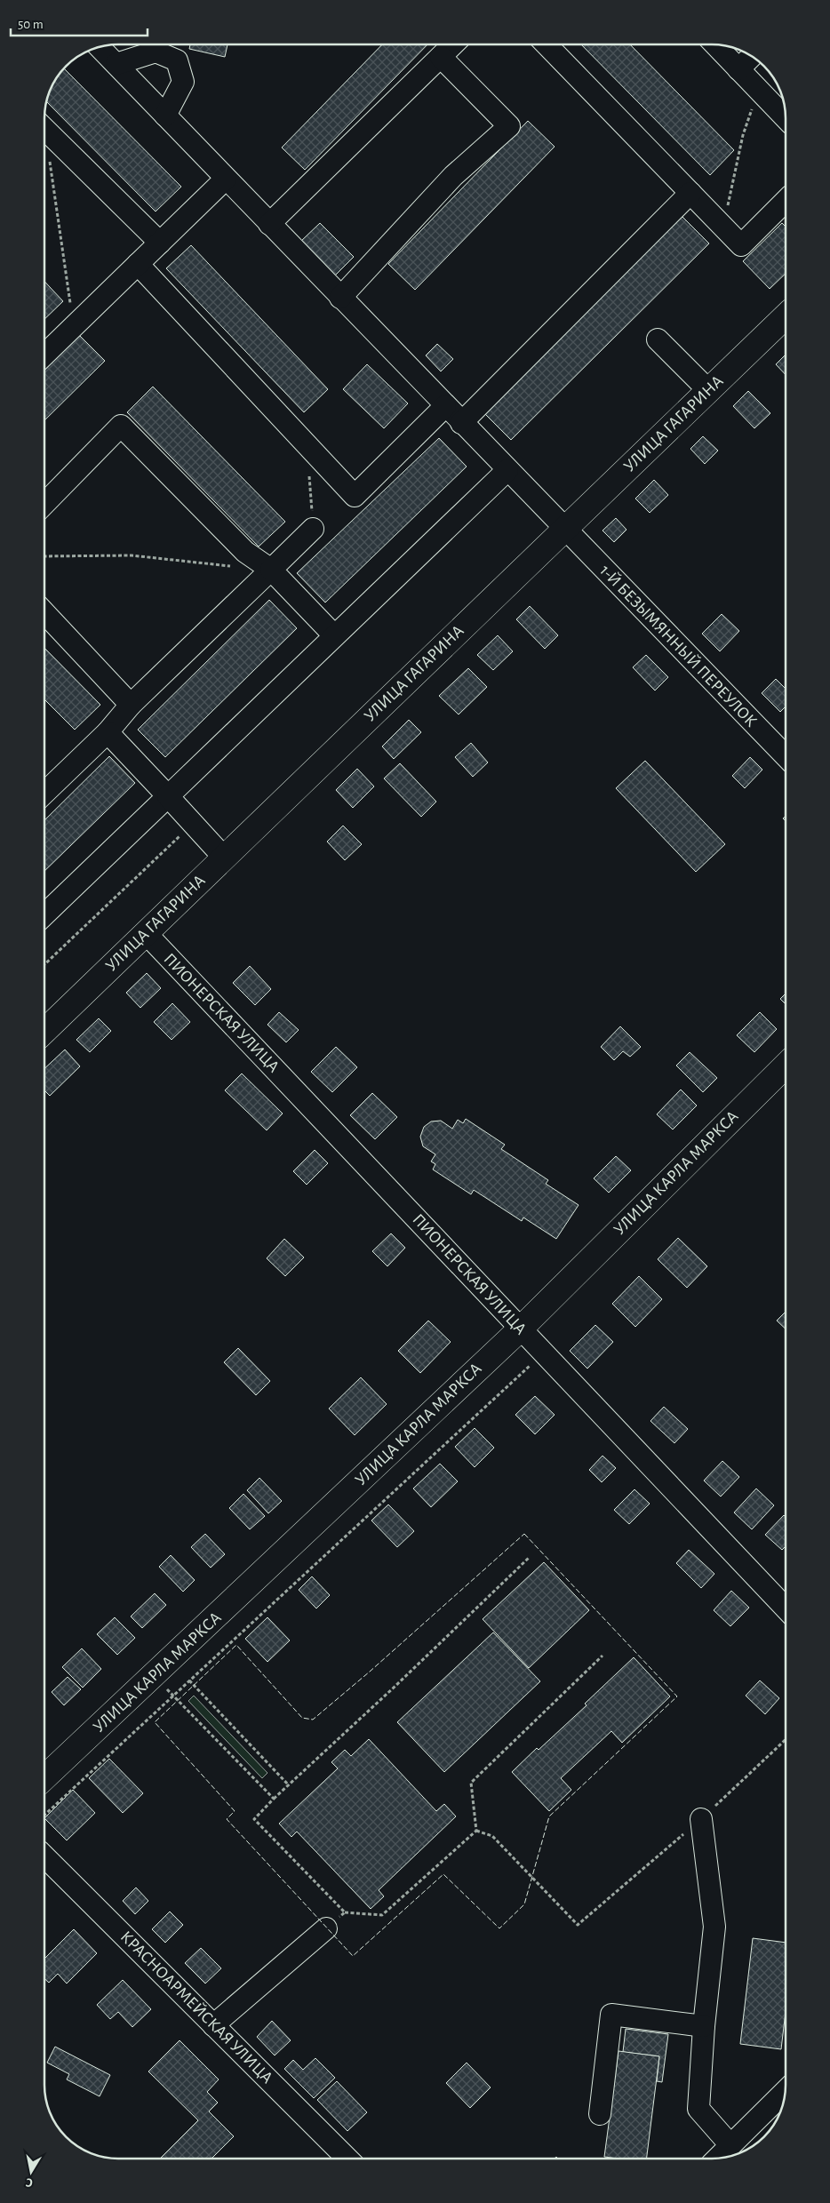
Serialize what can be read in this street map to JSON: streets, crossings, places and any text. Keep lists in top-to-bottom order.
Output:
{
  "streets": {
    "main road": ["УЛИЦА ГАГАРИНА", "УЛИЦА КАРЛА МАРКСА"],
    "street": ["1-Й БЕЗЫМЯННЫЙ ПЕРЕУЛОК", "ПИОНЕРСКАЯ УЛИЦА", "КРАСНОАРМЕЙСКАЯ УЛИЦА"]
  },
  "crossings": [
    ["УЛИЦА ГАГАРИНА", "1-Й БЕЗЫМЯННЫЙ ПЕРЕУЛОК"],
    ["УЛИЦА ГАГАРИНА", "ПИОНЕРСКАЯ УЛИЦА"],
    ["ПИОНЕРСКАЯ УЛИЦА", "УЛИЦА КАРЛА МАРКСА"]
  ],
  "scale_bar": "50 m",
  "north": "bottom"
}
